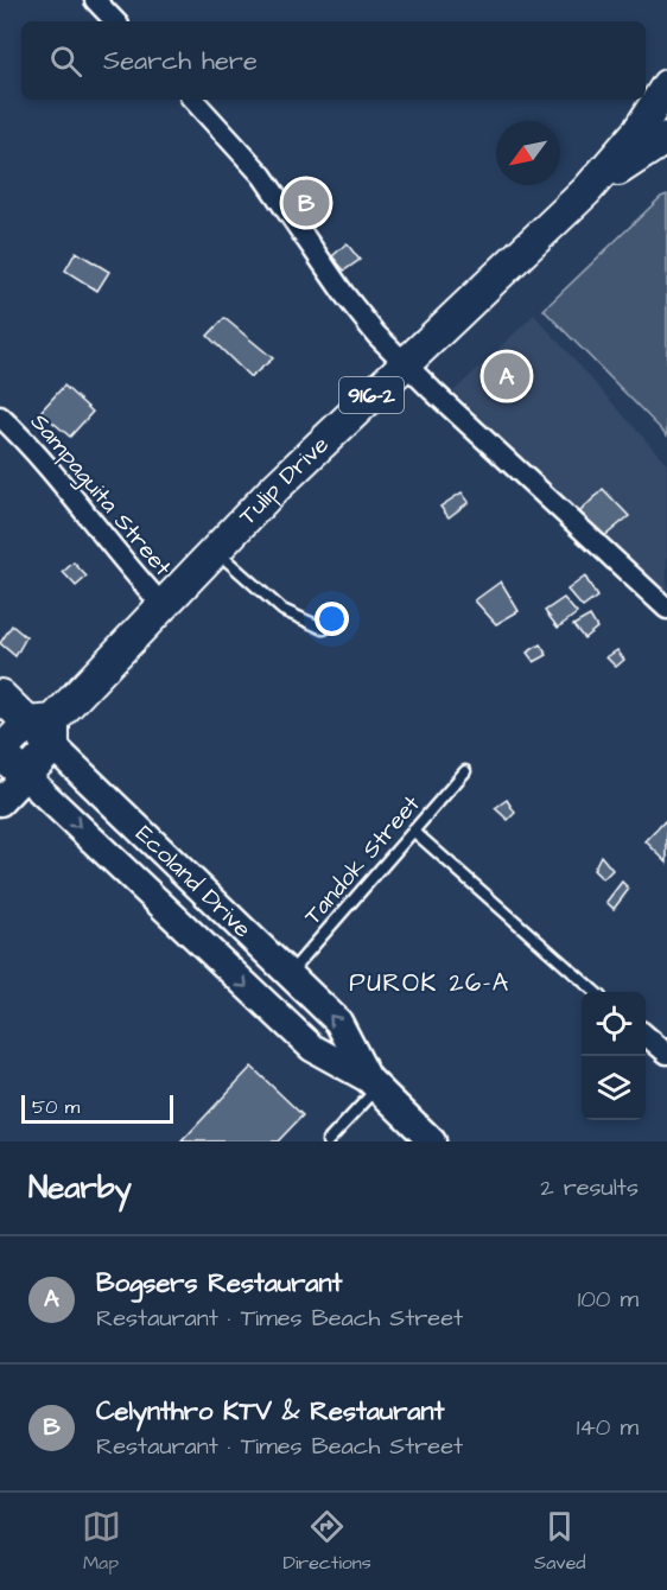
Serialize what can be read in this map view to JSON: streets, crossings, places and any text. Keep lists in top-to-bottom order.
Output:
{
  "streets": {
    "main road": ["916-2", "Tulip Drive", "Ecoland Drive"],
    "street": ["Sampaguita Street"],
    "lane": ["Tandok Street"]
  },
  "crossings": [
    ["Tulip Drive", "Sampaguita Street"],
    ["Tulip Drive", "Ecoland Drive"],
    ["Tandok Street", "Ecoland Drive"]
  ],
  "districts": ["PUROK 26-A"],
  "scale_bar": "50 m",
  "north": "bottom left",
  "page": {
    "search": "Search here",
    "pins": ["B", "A"],
    "scale": "50 m",
    "heading": ["Nearby", "2 results"],
    "list": [
      {
        "mark": "A",
        "name": "Bogsers Restaurant",
        "note": "Restaurant · Times Beach Street",
        "value": "100 m"
      },
      {
        "mark": "B",
        "name": "Celynthro KTV & Restaurant",
        "note": "Restaurant · Times Beach Street",
        "value": "140 m"
      }
    ],
    "nav": ["Map", "Directions", "Saved"]
  }
}
